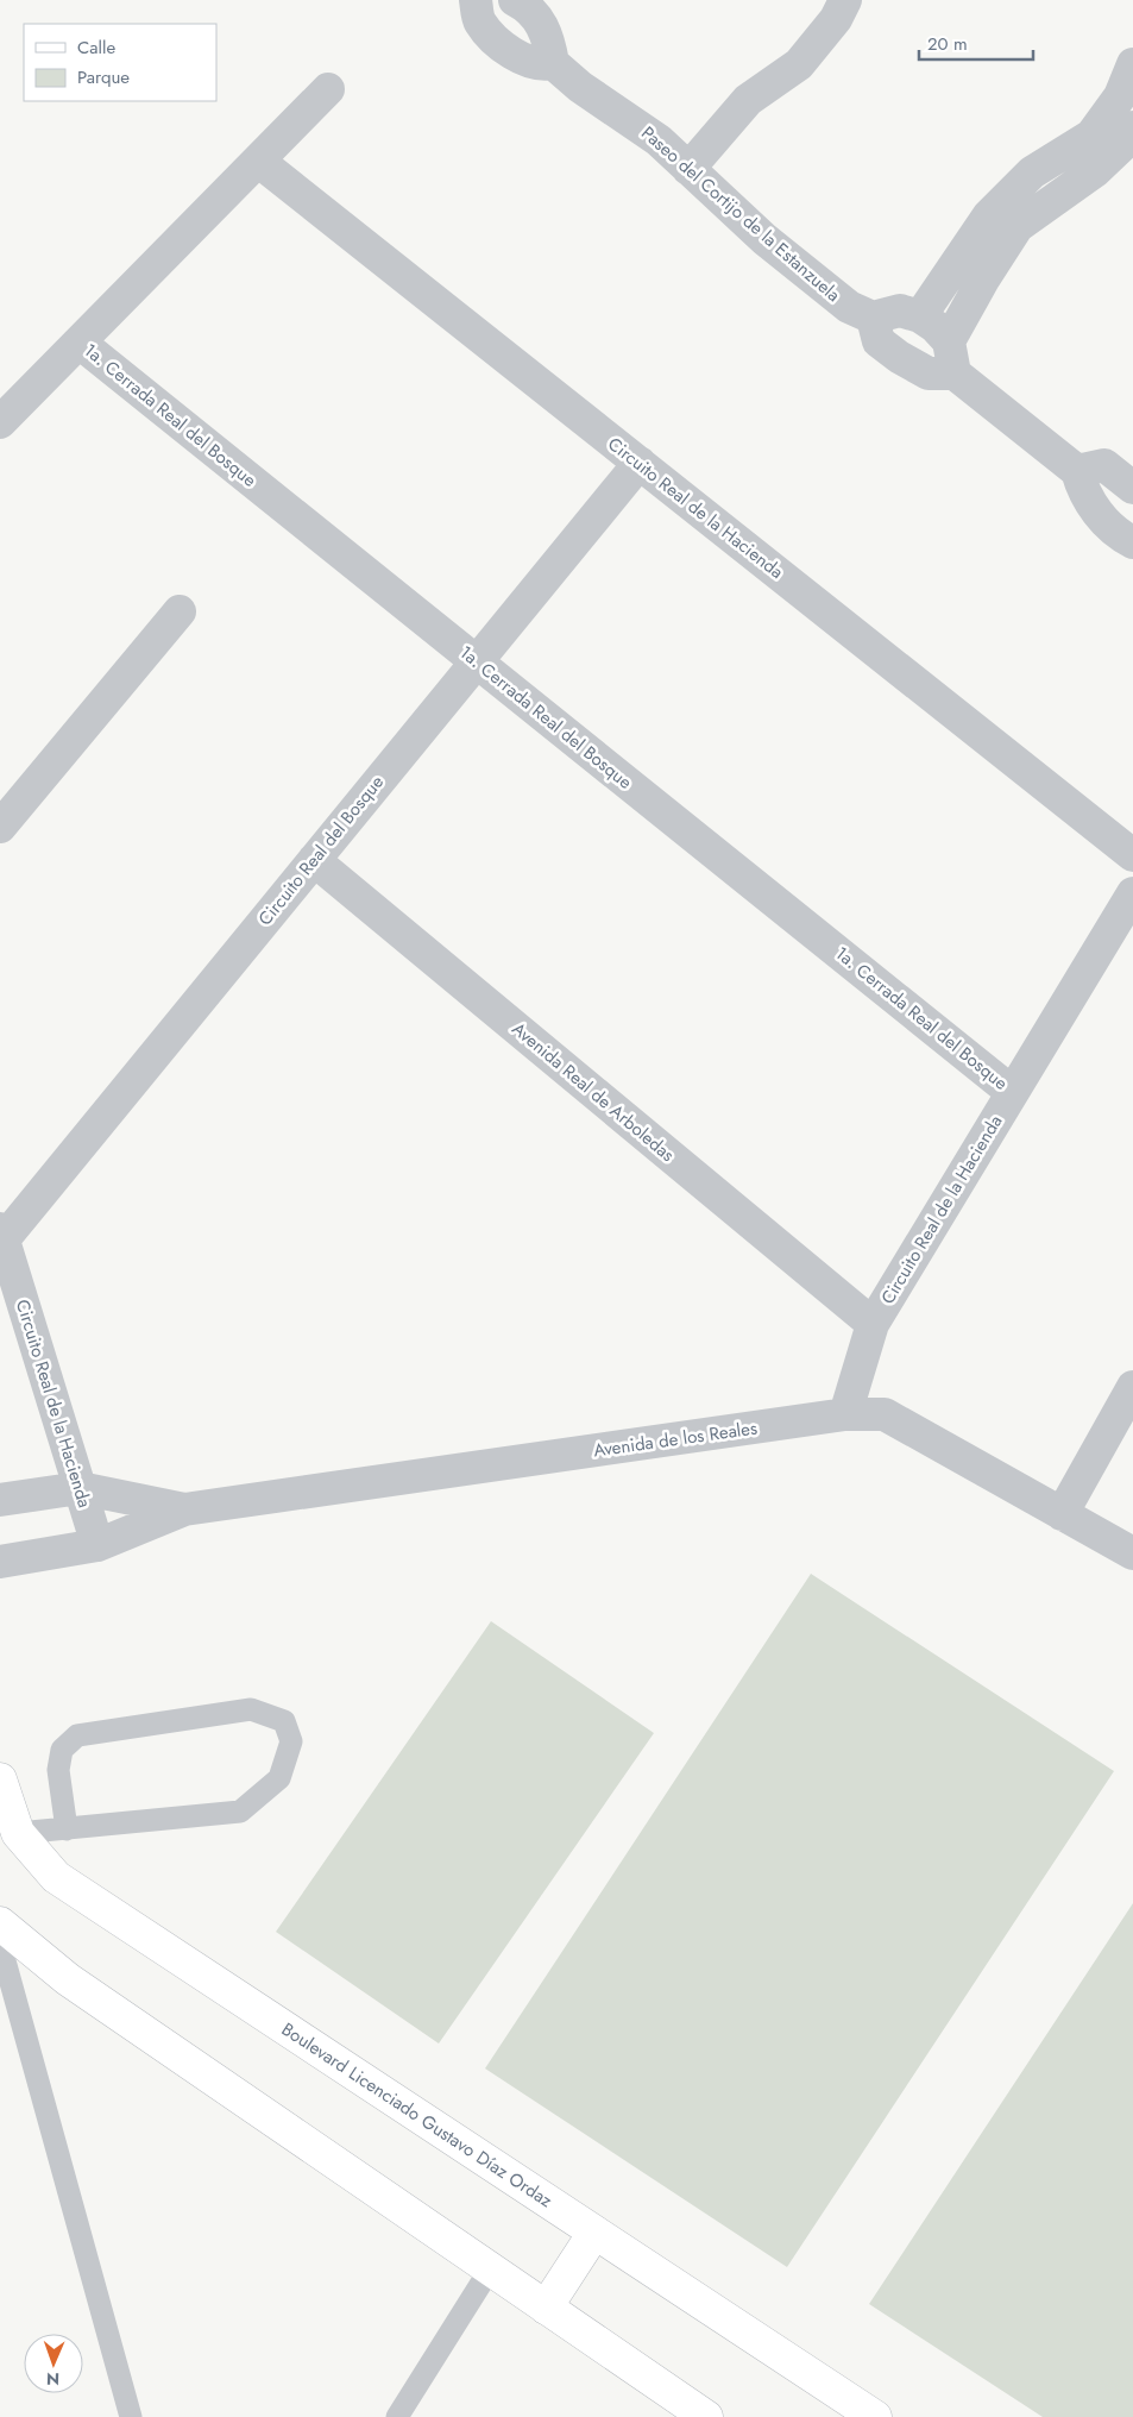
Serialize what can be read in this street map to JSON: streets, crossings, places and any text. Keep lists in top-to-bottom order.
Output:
{
  "streets": {
    "street": [
      "Paseo del Cortijo de la Estanzuela",
      "1a. Cerrada Real del Bosque",
      "Circuito Real de la Hacienda",
      "Circuito Real del Bosque",
      "Avenida Real de Arboledas",
      "Avenida de los Reales",
      "Boulevard Licenciado Gustavo Díaz Ordaz"
    ]
  },
  "crossings": [
    ["1a. Cerrada Real del Bosque", "Circuito Real de la Hacienda"],
    ["1a. Cerrada Real del Bosque", "Circuito Real del Bosque"],
    ["Circuito Real de la Hacienda", "Circuito Real del Bosque"],
    ["Circuito Real de la Hacienda", "Avenida Real de Arboledas"],
    ["Circuito Real de la Hacienda", "Avenida de los Reales"],
    ["Circuito Real del Bosque", "Avenida Real de Arboledas"]
  ],
  "legend": ["Calle", "Parque"],
  "scale_bar": "20 m",
  "north": "bottom"
}
